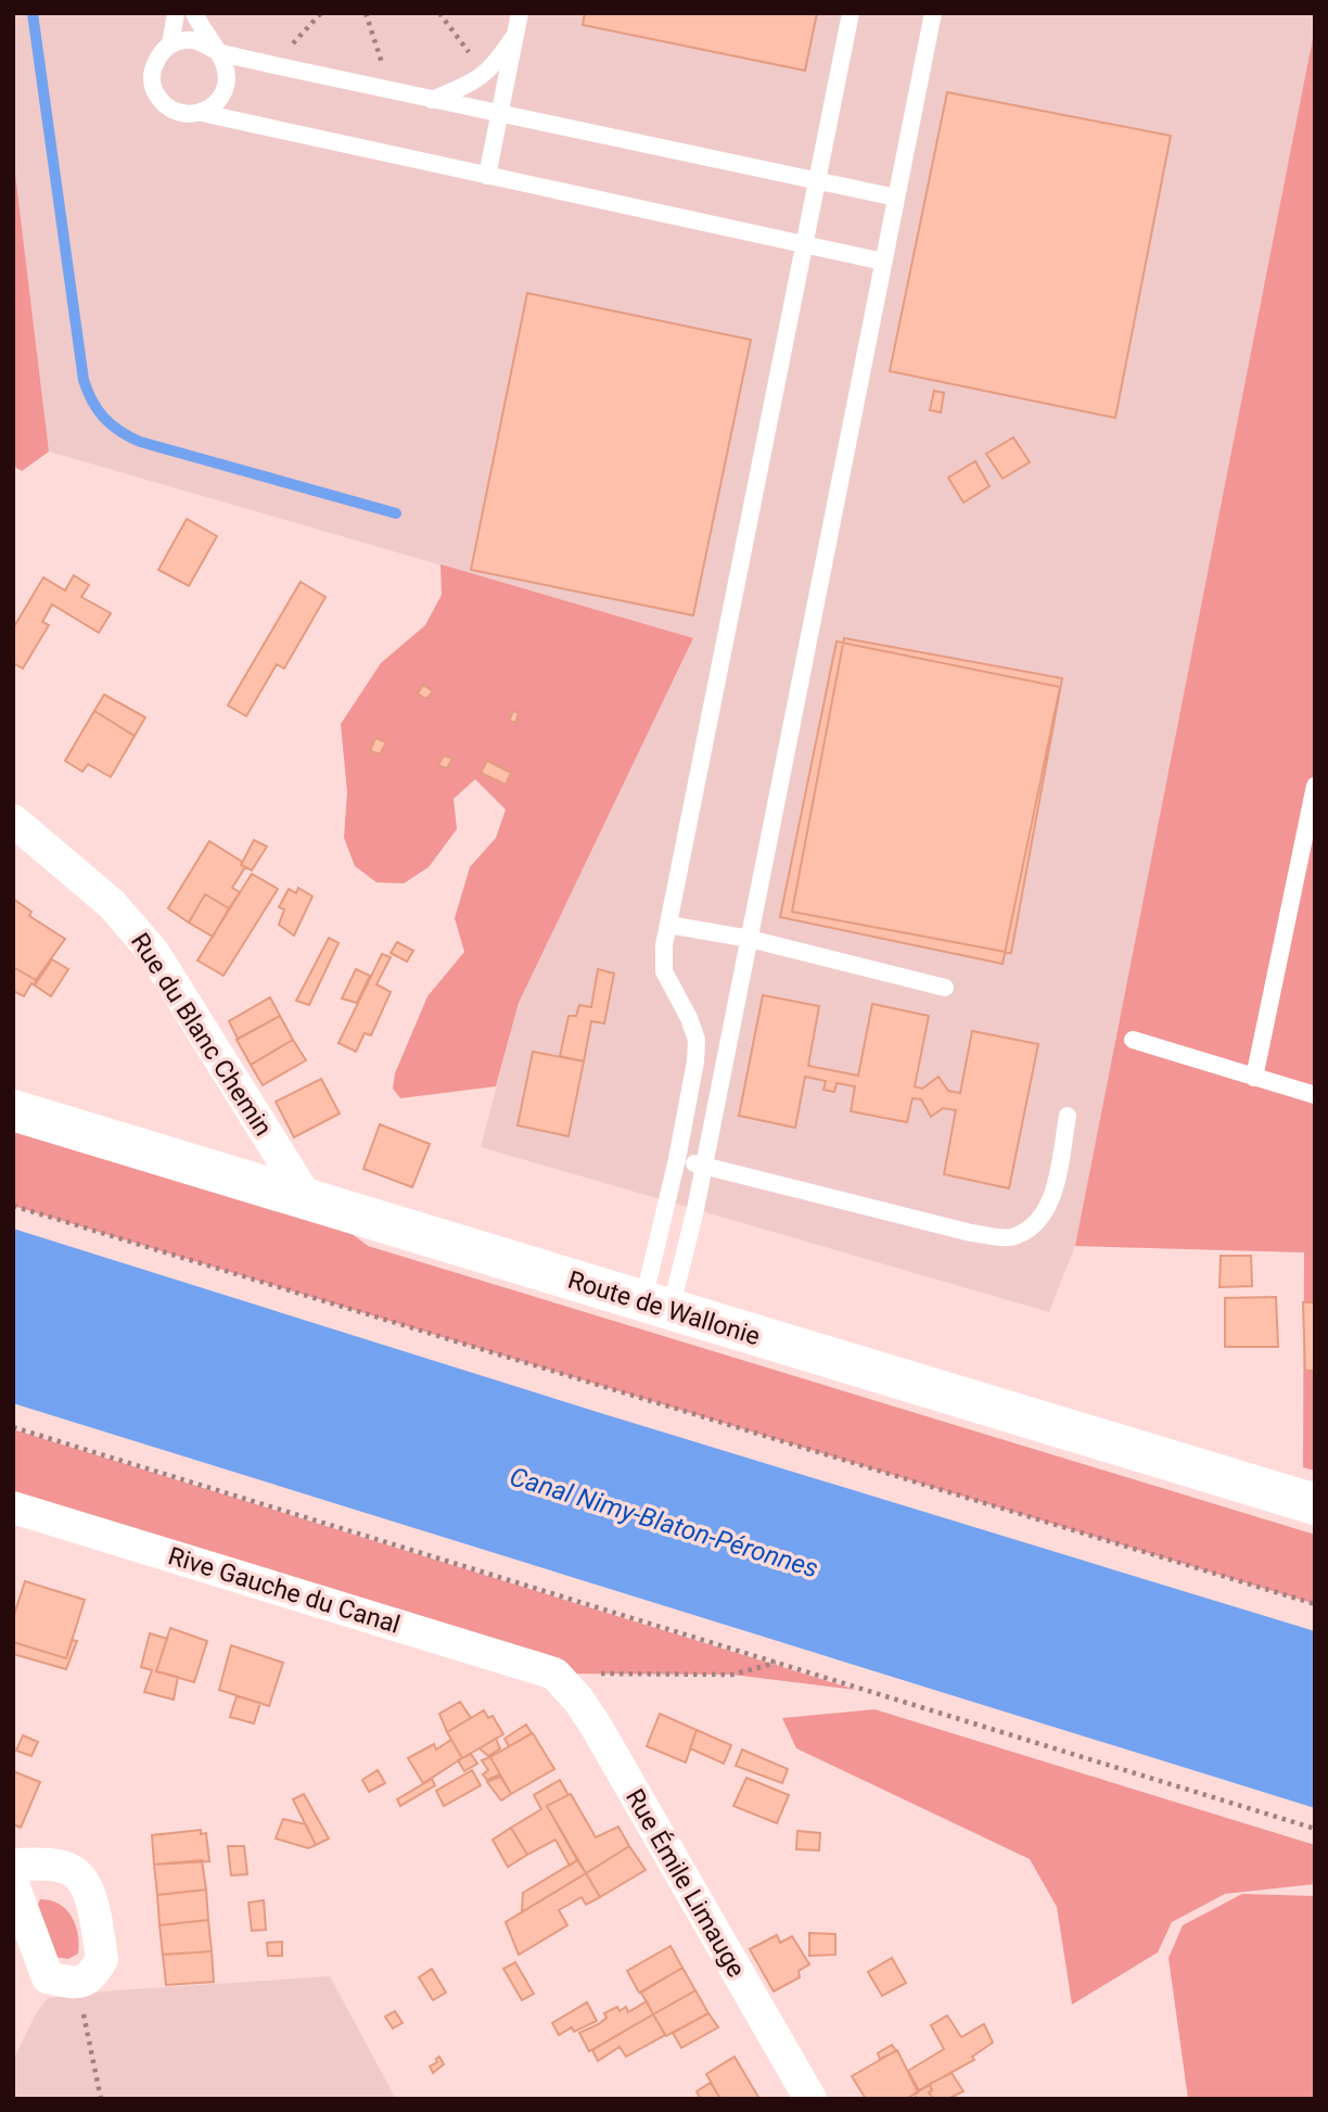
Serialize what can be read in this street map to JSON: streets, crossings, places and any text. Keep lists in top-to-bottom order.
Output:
{
  "streets": {
    "main road": ["Route de Wallonie"],
    "street": ["Rue du Blanc Chemin", "Rive Gauche du Canal", "Rue Émile Limauge"]
  },
  "crossings": [
    ["Rue du Blanc Chemin", "Route de Wallonie"],
    ["Rive Gauche du Canal", "Rue Émile Limauge"]
  ],
  "water": ["Canal Nimy-Blaton-Péronnes"]
}
